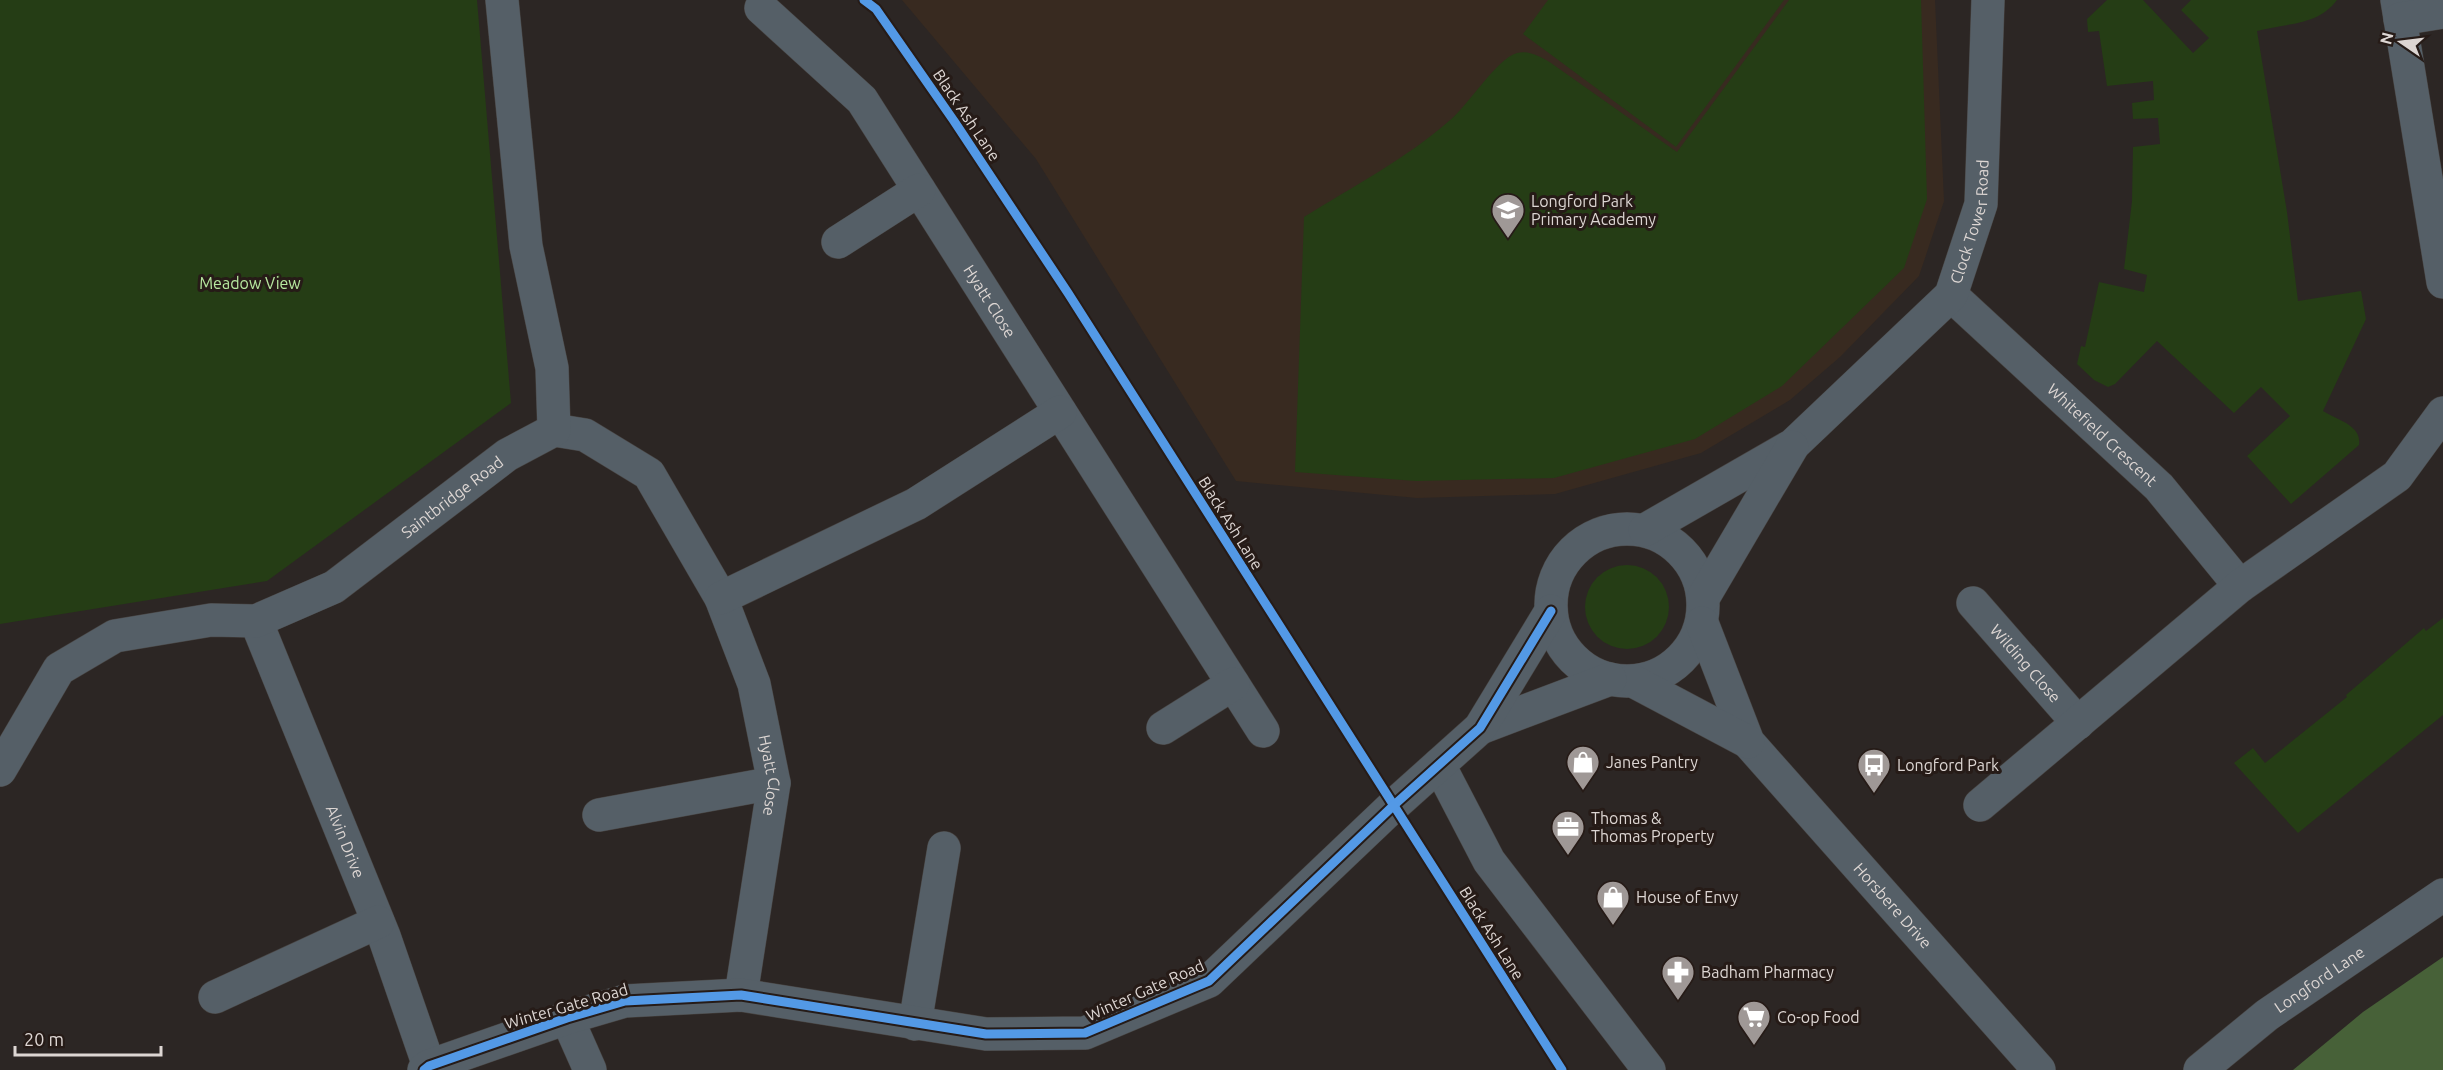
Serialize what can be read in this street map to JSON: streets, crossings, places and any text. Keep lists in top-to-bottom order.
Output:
{
  "streets": {
    "street": [
      "Clock Tower Road",
      "Hyatt Close",
      "Whitefield Crescent",
      "Saintbridge Road",
      "Wilding Close",
      "Alvin Drive",
      "Horsbere Drive",
      "Longford Lane",
      "Winter Gate Road"
    ],
    "cycle path": ["Black Ash Lane"]
  },
  "crossings": [
    ["Clock Tower Road", "Whitefield Crescent"],
    ["Clock Tower Road", "Horsbere Drive"],
    ["Clock Tower Road", "Winter Gate Road"],
    ["Hyatt Close", "Saintbridge Road"],
    ["Hyatt Close", "Winter Gate Road"],
    ["Saintbridge Road", "Alvin Drive"],
    ["Alvin Drive", "Winter Gate Road"],
    ["Horsbere Drive", "Winter Gate Road"]
  ],
  "parks": ["Meadow View"],
  "places": {
    "school or university": ["Longford Park Primary Academy"],
    "shop": ["Janes Pantry", "House of Envy"],
    "bus stop": ["Longford Park"],
    "office": ["Thomas & Thomas Property"],
    "pharmacy": ["Badham Pharmacy"],
    "supermarket": ["Co-op Food"]
  },
  "scale_bar": "20 m",
  "north": "left"
}
